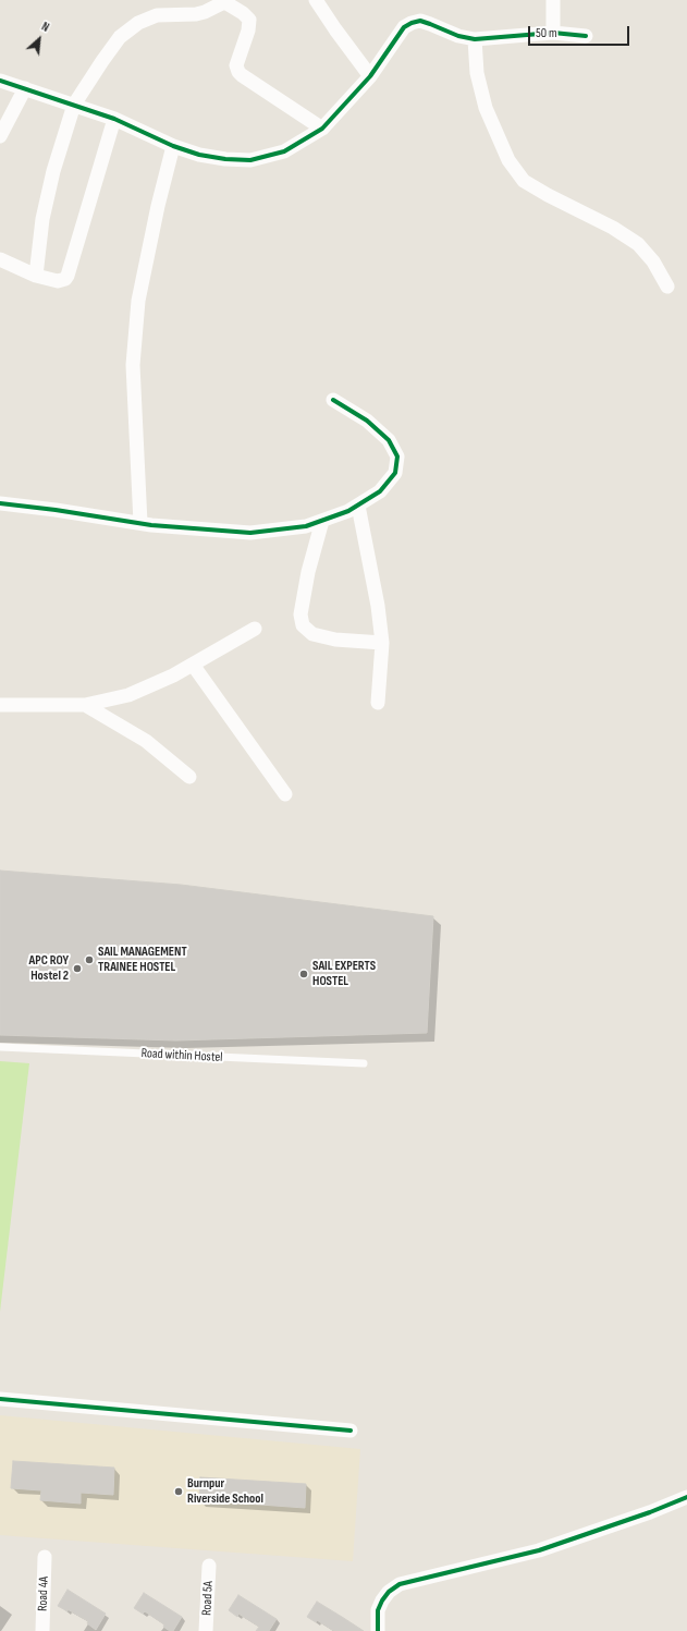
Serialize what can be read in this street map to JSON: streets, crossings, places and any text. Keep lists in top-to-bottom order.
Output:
{
  "streets": {
    "street": ["Road 4A", "Road 5A"],
    "lane": ["Road within Hostel"]
  },
  "places": [
    "SAIL MANAGEMENT TRAINEE HOSTEL",
    "APC ROY Hostel 2",
    "SAIL EXPERTS HOSTEL",
    "Burnpur Riverside School"
  ],
  "scale_bar": "50 m",
  "north": "top right"
}
